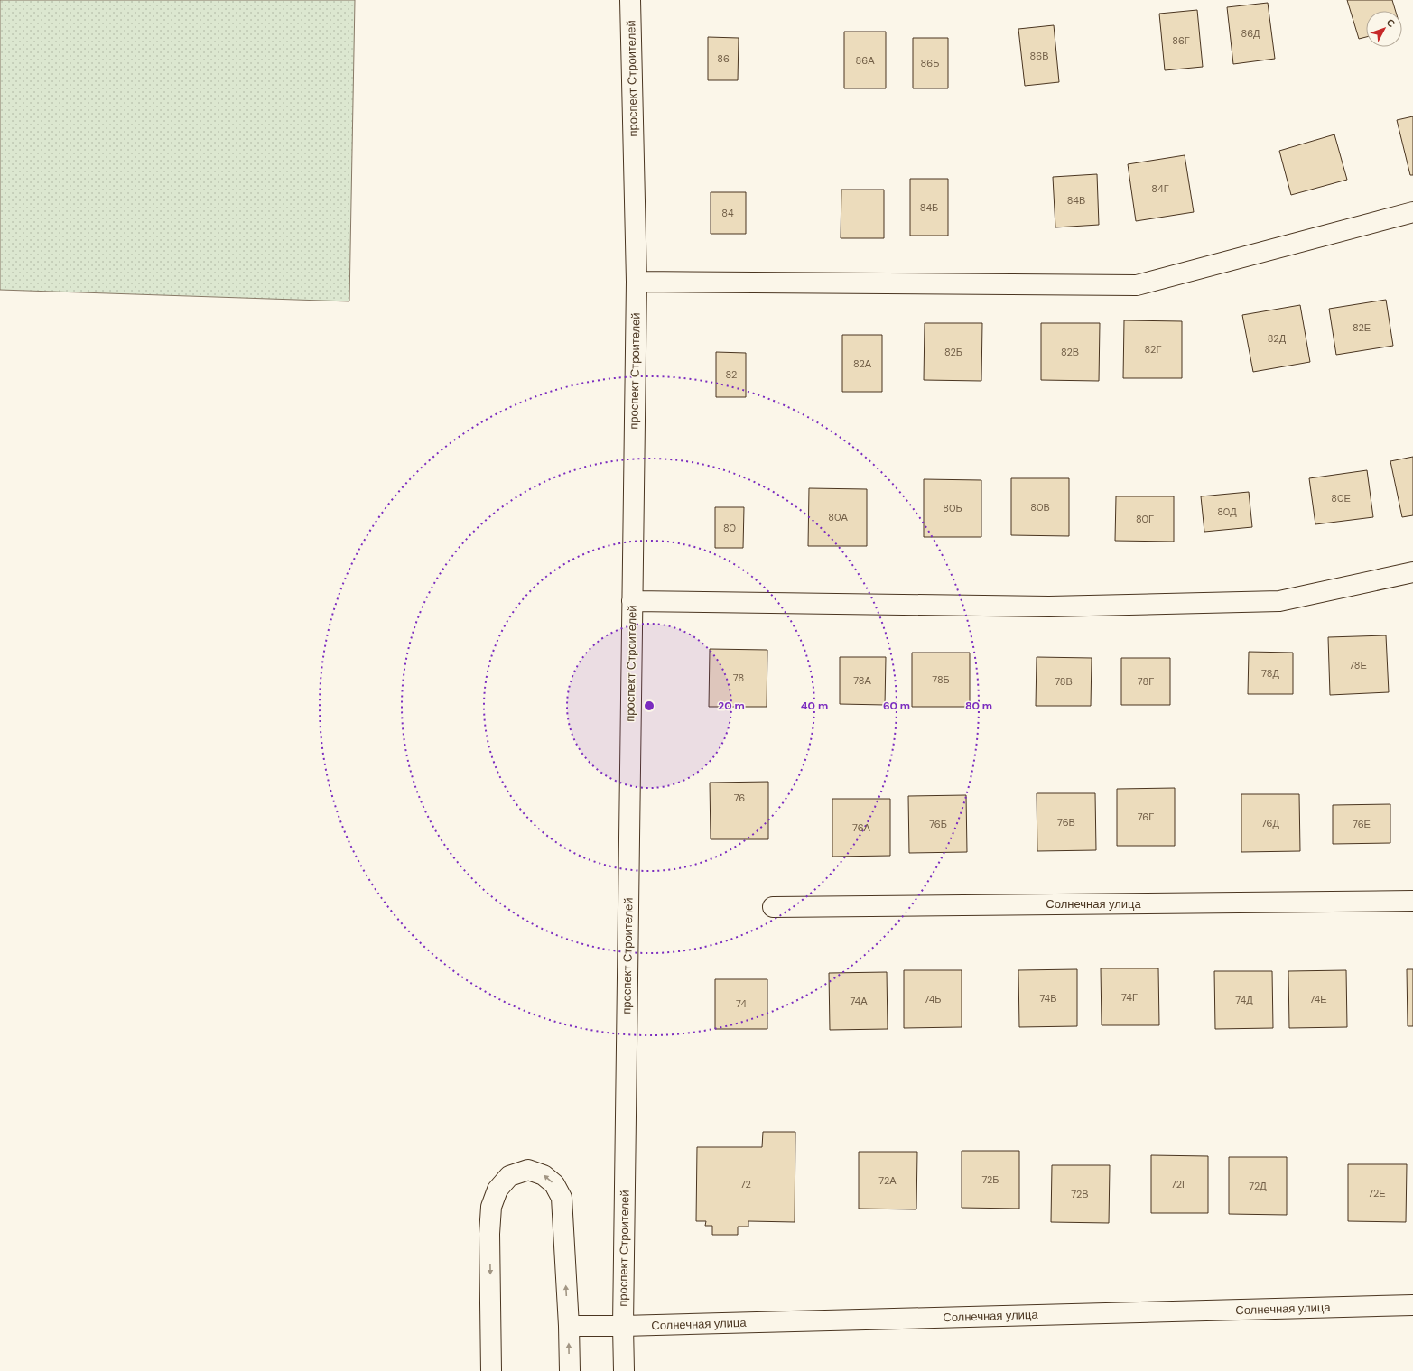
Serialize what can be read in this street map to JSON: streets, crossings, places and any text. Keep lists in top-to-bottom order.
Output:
{
  "streets": {
    "street": ["проспект Строителей", "Солнечная улица"]
  },
  "crossings": [
    ["проспект Строителей", "Солнечная улица"]
  ],
  "house_numbers": [
    "86Д",
    "86Г",
    "86В",
    "86",
    "86А",
    "86Б",
    "84Г",
    "84В",
    "84Б",
    "84",
    "82Е",
    "82Д",
    "82Г",
    "82Б",
    "82В",
    "82А",
    "82",
    "80Е",
    "80В",
    "80Б",
    "80Д",
    "80А",
    "80Г",
    "80",
    "78Е",
    "78Д",
    "78",
    "78Б",
    "78А",
    "78В",
    "78Г",
    "76",
    "76Г",
    "76В",
    "76Д",
    "76Б",
    "76Е",
    "76А",
    "74Г",
    "74В",
    "74Б",
    "74Е",
    "74Д",
    "74А",
    "74",
    "72Б",
    "72А",
    "72",
    "72Г",
    "72Д",
    "72Е",
    "72В"
  ],
  "north": "top right",
  "rings": [
    "20 m",
    "40 m",
    "60 m",
    "80 m"
  ]
}
